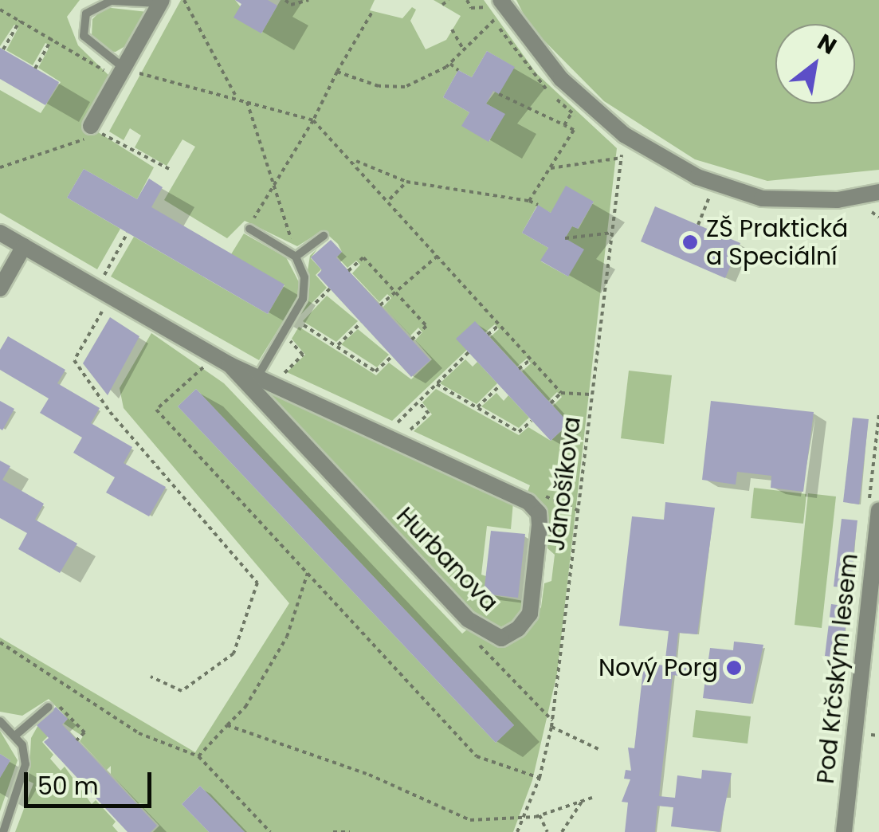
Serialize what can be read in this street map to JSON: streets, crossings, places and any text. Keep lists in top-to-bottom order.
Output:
{
  "streets": {
    "street": ["Hurbanova", "Pod Krčským lesem"],
    "path": ["Jánošíkova"]
  },
  "places": ["ZŠ Praktická a Speciální", "Nový Porg"],
  "scale_bar": "50 m",
  "north": "top right"
}
